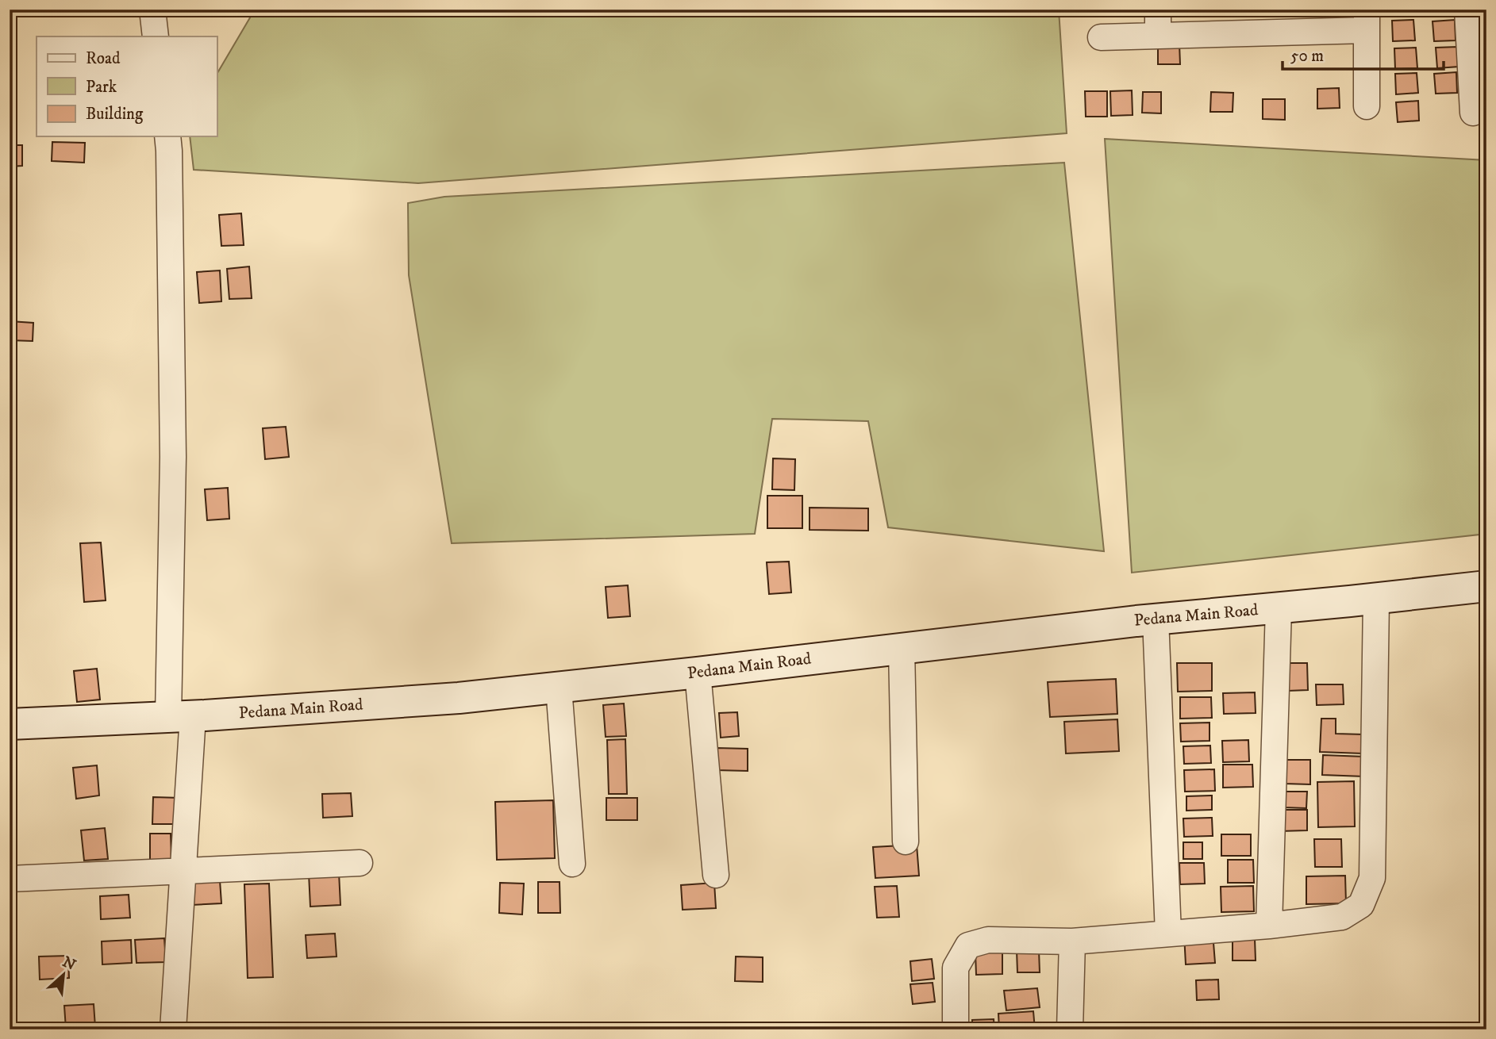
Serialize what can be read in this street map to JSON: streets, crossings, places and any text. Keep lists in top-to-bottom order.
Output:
{
  "streets": {
    "main road": ["Pedana Main Road"]
  },
  "legend": ["Road", "Park", "Building"],
  "scale_bar": "50 m",
  "north": "top right"
}
